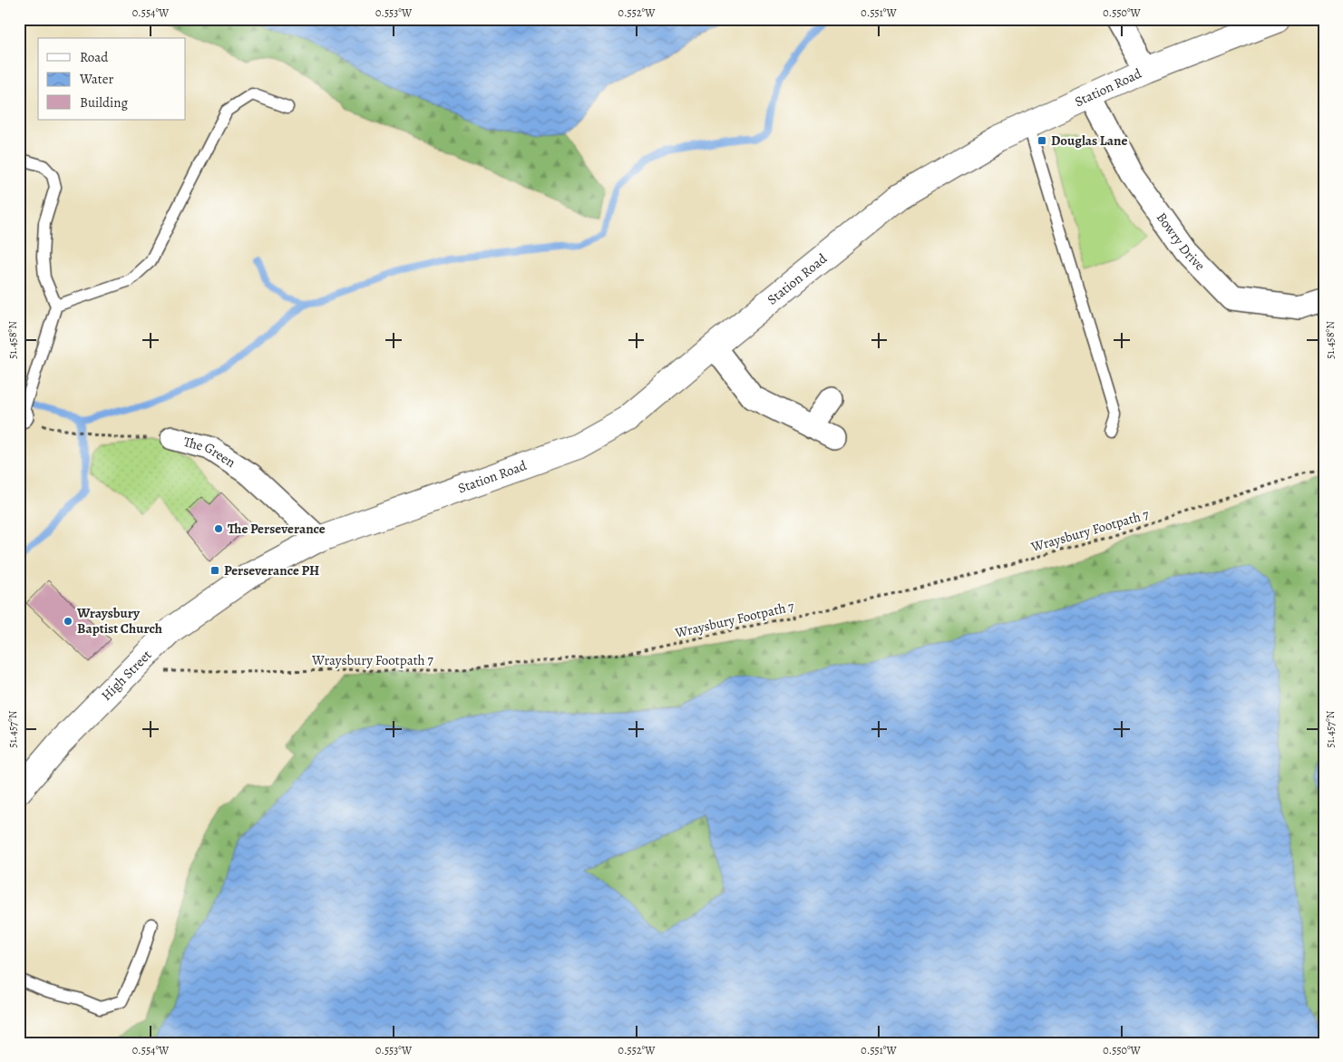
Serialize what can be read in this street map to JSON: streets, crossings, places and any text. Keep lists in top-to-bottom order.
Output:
{
  "streets": {
    "street": [
      "Station Road",
      "Bowry Drive",
      "The Green",
      "High Street"
    ],
    "path": ["Wraysbury Footpath 7"]
  },
  "crossings": [
    ["Station Road", "Bowry Drive"],
    ["Station Road", "The Green"],
    ["Station Road", "High Street"],
    ["The Green", "High Street"],
    ["Wraysbury Footpath 7", "High Street"]
  ],
  "places": {
    "transit": ["Douglas Lane", "Perseverance PH"],
    "other": ["The Perseverance", "Wraysbury Baptist Church"]
  },
  "legend": ["Road", "Water", "Building"],
  "coordinates": [
    "0.554°W",
    "0.553°W",
    "0.552°W",
    "0.551°W",
    "0.550°W",
    "51.458°N",
    "51.457°N"
  ]
}
